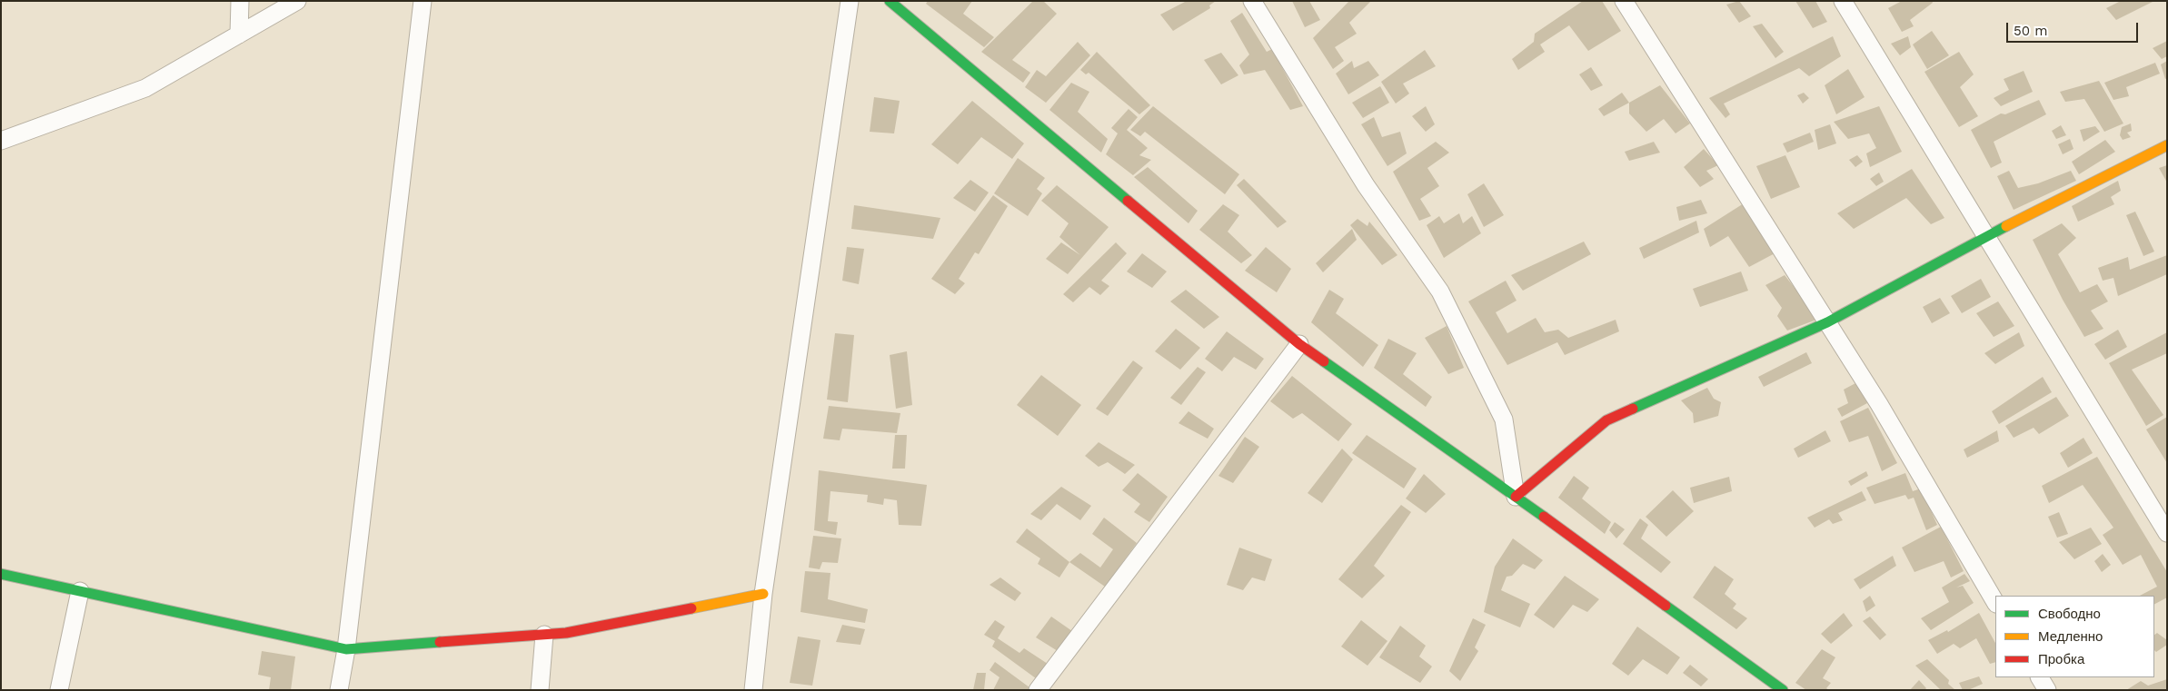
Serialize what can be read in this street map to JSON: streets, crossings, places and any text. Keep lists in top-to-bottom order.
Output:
{
  "legend": ["Свободно", "Медленно", "Пробка"],
  "scale_bar": "50 m"
}
